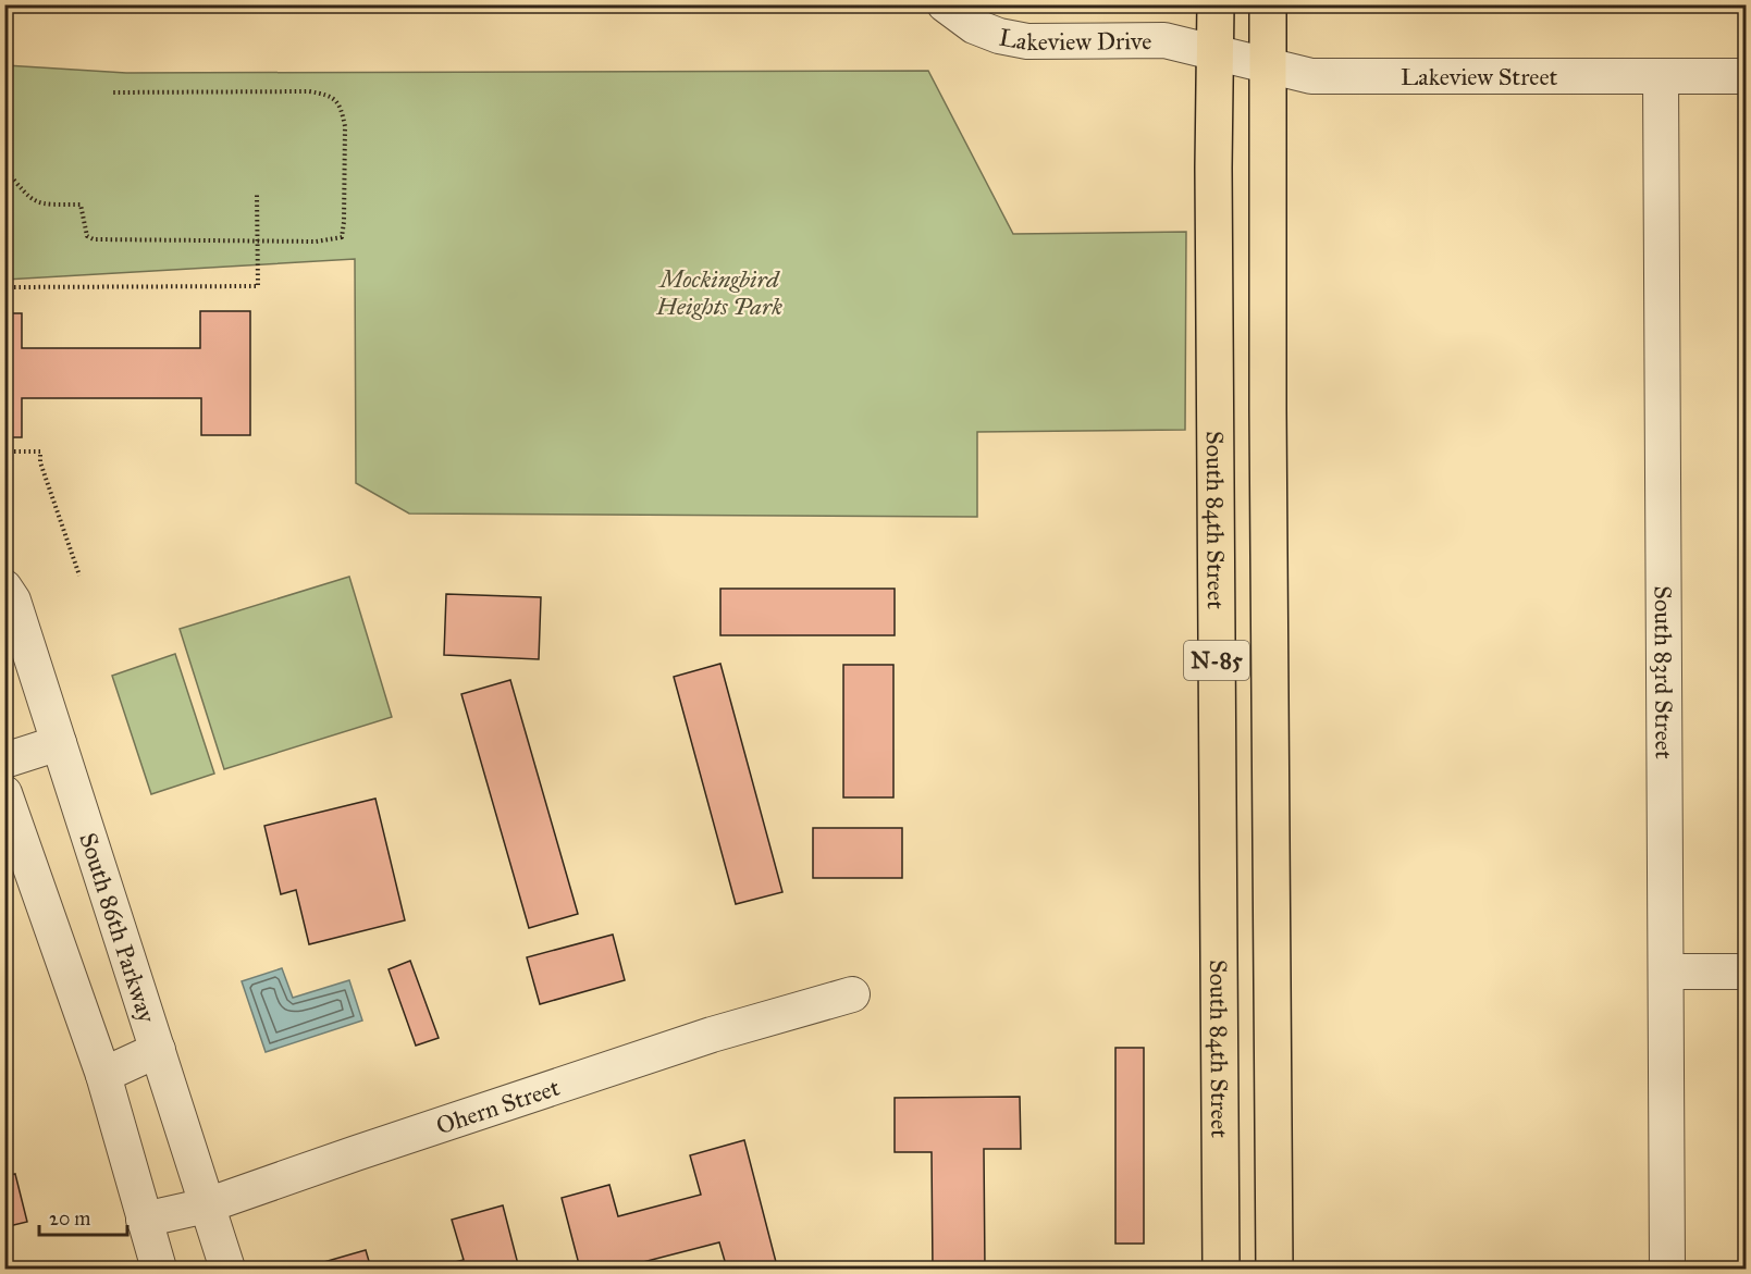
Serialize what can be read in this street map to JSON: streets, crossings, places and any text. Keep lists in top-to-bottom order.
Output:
{
  "streets": {
    "main road": ["South 84th Street", "N-85"],
    "street": [
      "Lakeview Drive",
      "Lakeview Street",
      "South 83rd Street",
      "South 86th Parkway",
      "Ohern Street"
    ]
  },
  "crossings": [
    ["Lakeview Drive", "Lakeview Street"],
    ["Lakeview Drive", "South 84th Street"],
    ["Lakeview Street", "South 84th Street"],
    ["Lakeview Street", "N-85"],
    ["Lakeview Street", "South 83rd Street"],
    ["South 86th Parkway", "Ohern Street"]
  ],
  "parks": ["Mockingbird Heights Park"],
  "scale_bar": "20 m"
}
